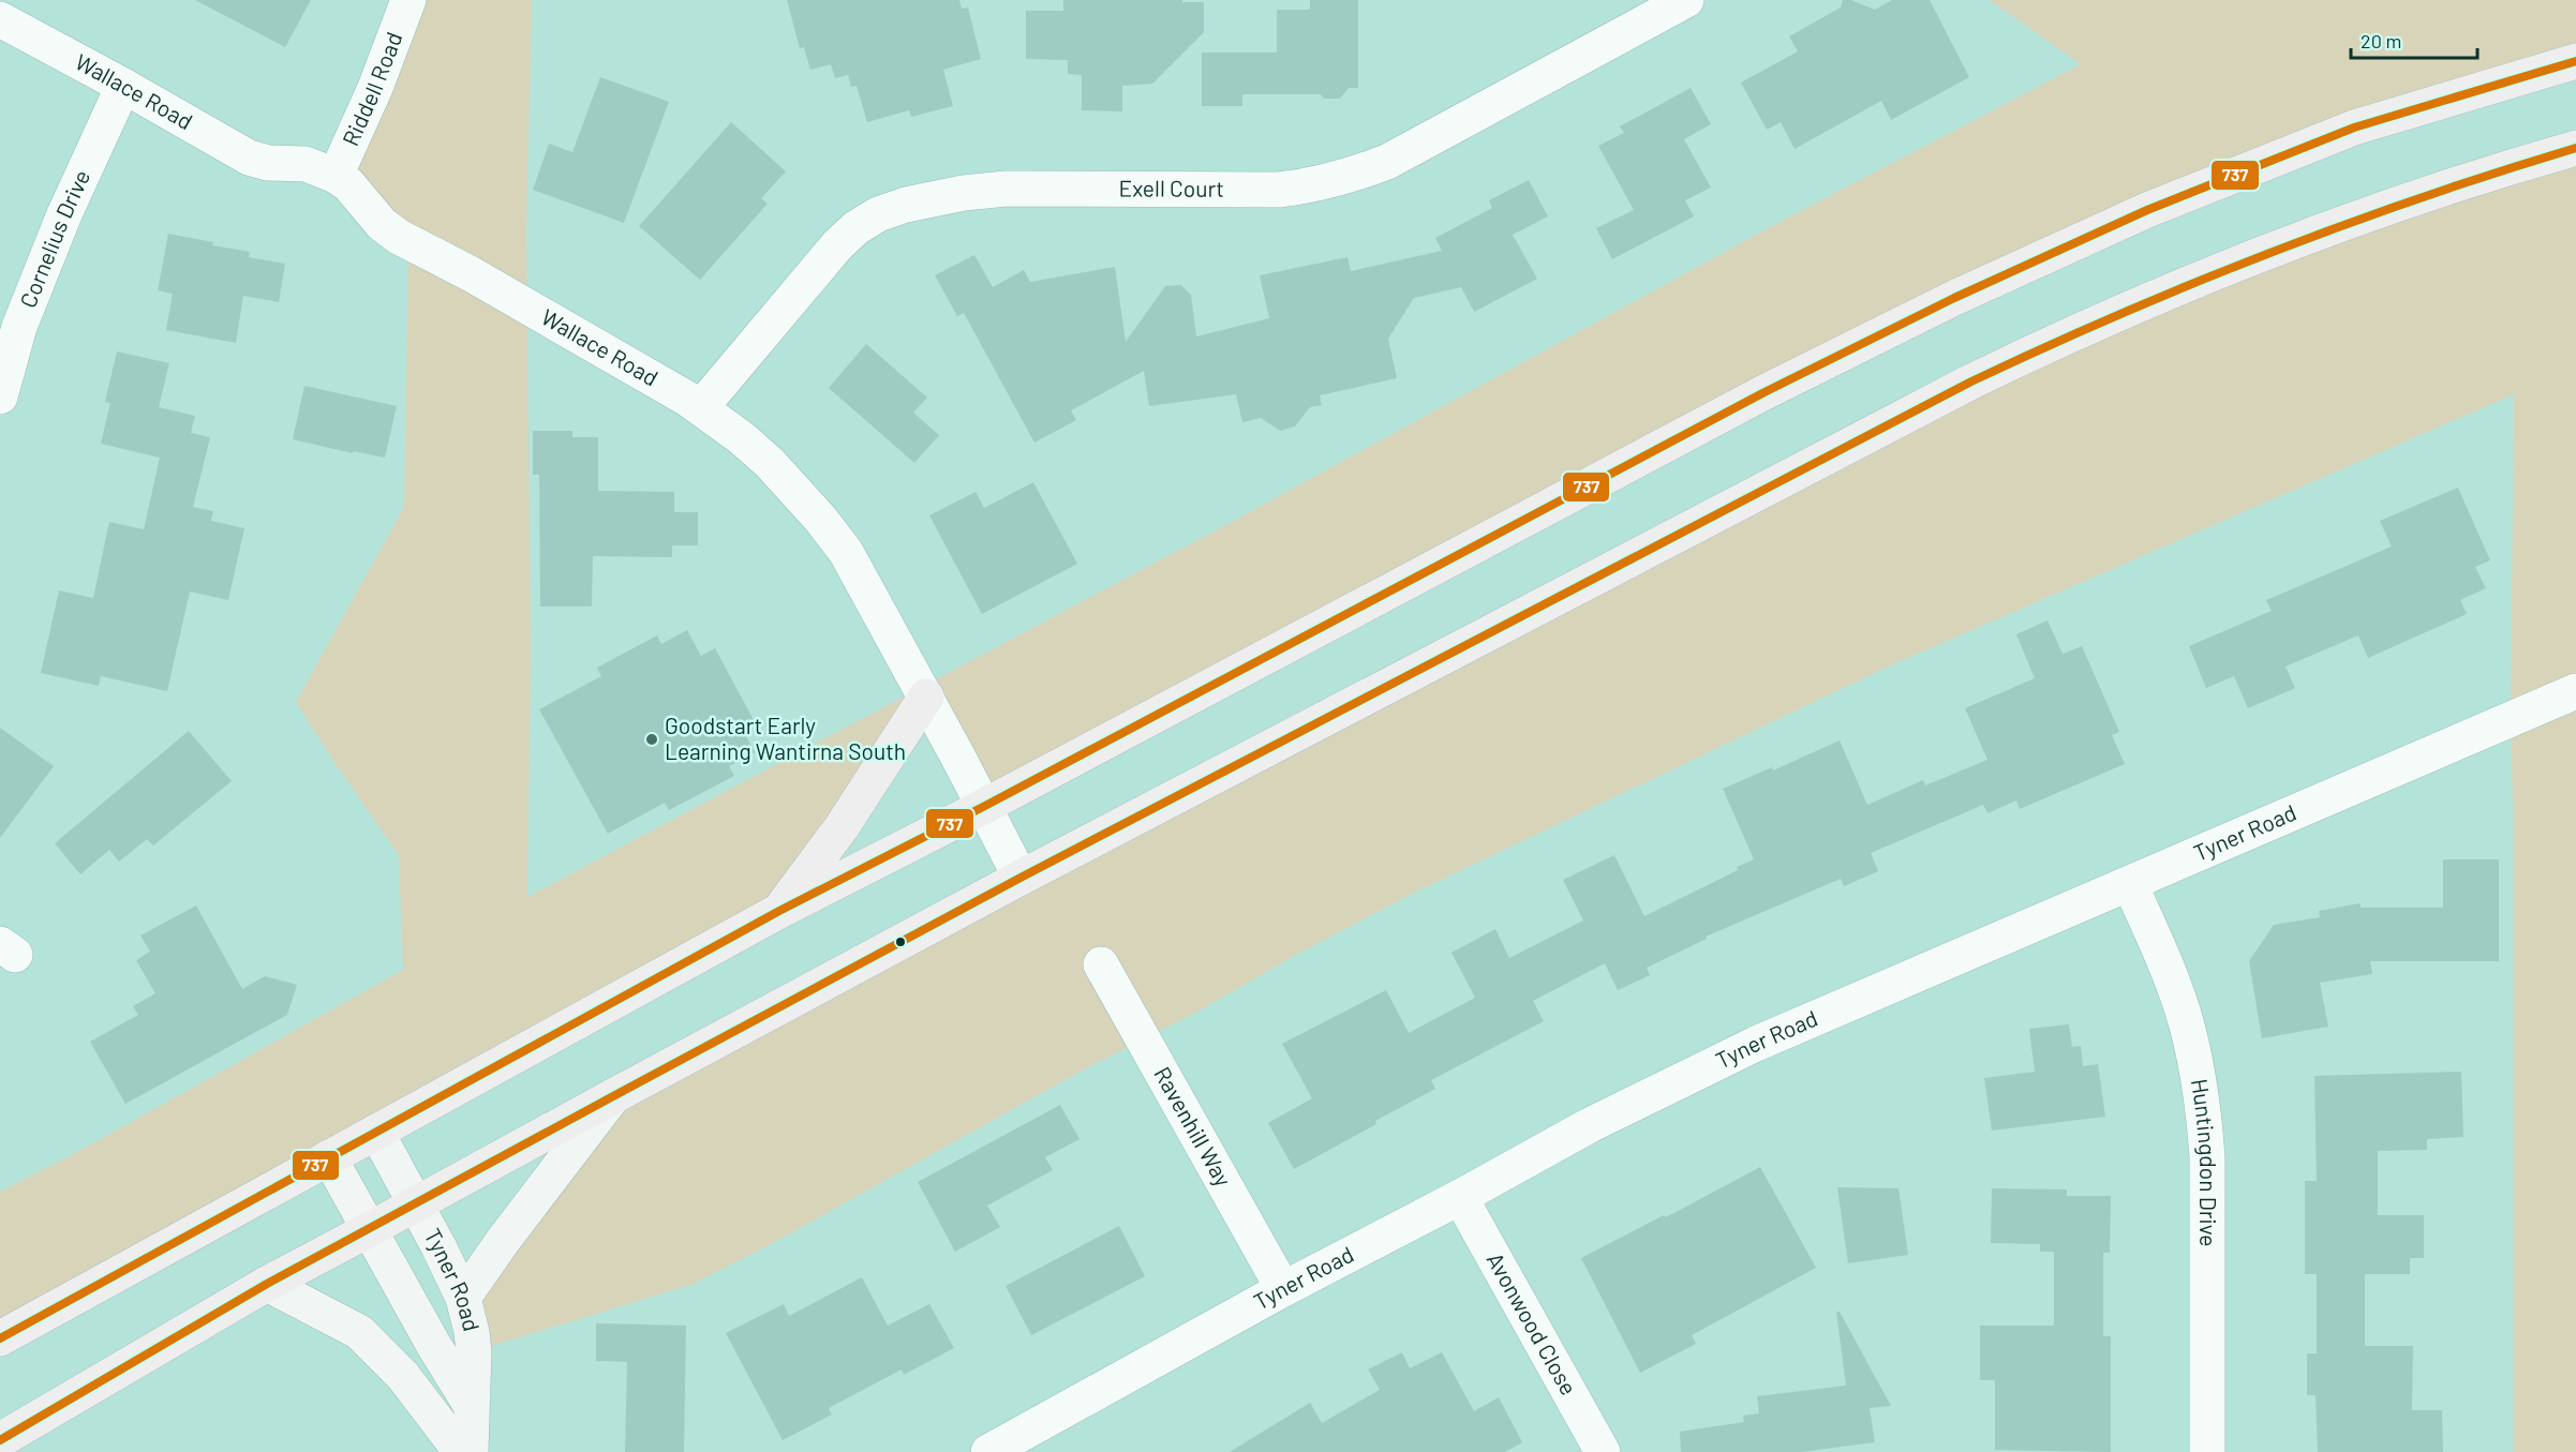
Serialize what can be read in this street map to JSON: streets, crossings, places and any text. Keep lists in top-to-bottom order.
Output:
{
  "streets": {
    "main road": ["Tyner Road"],
    "street": [
      "Riddell Road",
      "Wallace Road",
      "Exell Court",
      "Cornelius Drive",
      "Ravenhill Way",
      "Huntingdon Drive",
      "Avonwood Close"
    ]
  },
  "crossings": [
    ["Riddell Road", "Wallace Road"],
    ["Wallace Road", "Exell Court"],
    ["Wallace Road", "Cornelius Drive"],
    ["Tyner Road", "Ravenhill Way"],
    ["Tyner Road", "Huntingdon Drive"],
    ["Tyner Road", "Avonwood Close"]
  ],
  "places": ["Goodstart Early Learning Wantirna South"],
  "lines": ["transit line 737"],
  "scale_bar": "20 m"
}
